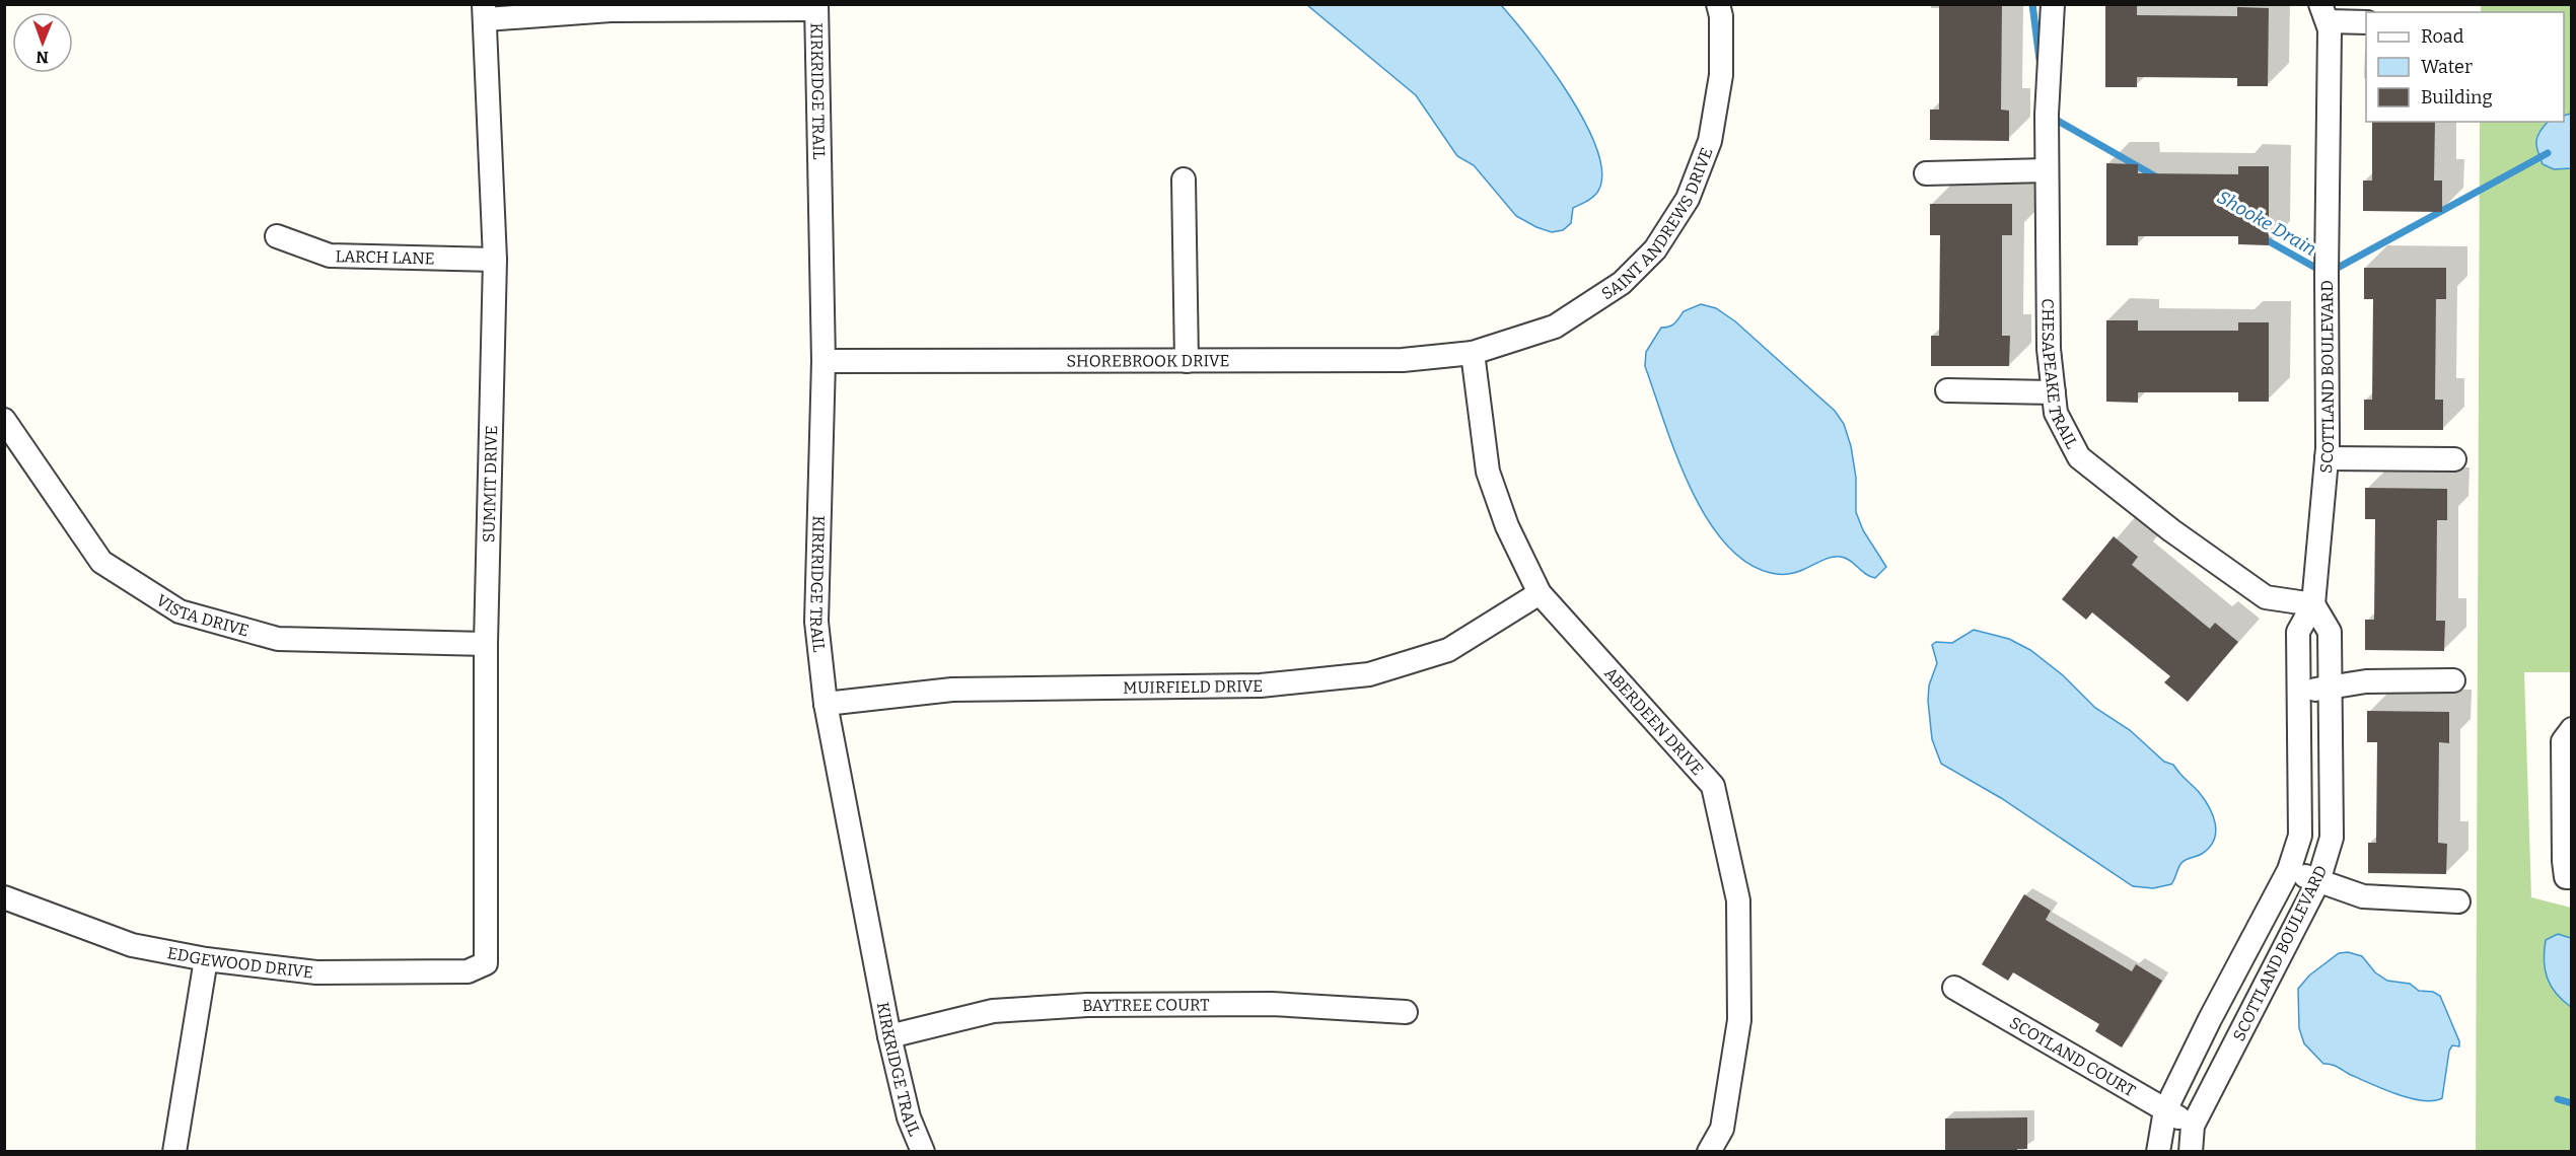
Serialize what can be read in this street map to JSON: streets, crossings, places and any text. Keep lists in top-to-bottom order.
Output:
{
  "streets": {
    "street": [
      "KIRKRIDGE TRAIL",
      "SAINT ANDREWS DRIVE",
      "LARCH LANE",
      "SHOREBROOK DRIVE",
      "CHESAPEAKE TRAIL",
      "SCOTTLAND BOULEVARD",
      "SUMMIT DRIVE",
      "VISTA DRIVE",
      "MUIRFIELD DRIVE",
      "ABERDEEN DRIVE",
      "EDGEWOOD DRIVE",
      "BAYTREE COURT",
      "SCOTLAND COURT"
    ]
  },
  "crossings": [
    ["KIRKRIDGE TRAIL", "SHOREBROOK DRIVE"],
    ["KIRKRIDGE TRAIL", "MUIRFIELD DRIVE"],
    ["KIRKRIDGE TRAIL", "BAYTREE COURT"],
    ["SAINT ANDREWS DRIVE", "SHOREBROOK DRIVE"],
    ["SAINT ANDREWS DRIVE", "ABERDEEN DRIVE"],
    ["LARCH LANE", "SUMMIT DRIVE"],
    ["SHOREBROOK DRIVE", "ABERDEEN DRIVE"],
    ["CHESAPEAKE TRAIL", "SCOTTLAND BOULEVARD"],
    ["SCOTTLAND BOULEVARD", "SCOTLAND COURT"],
    ["SUMMIT DRIVE", "VISTA DRIVE"],
    ["SUMMIT DRIVE", "EDGEWOOD DRIVE"],
    ["MUIRFIELD DRIVE", "ABERDEEN DRIVE"]
  ],
  "water": ["Shooke Drain"],
  "legend": ["Road", "Water", "Building"],
  "north": "bottom"
}
